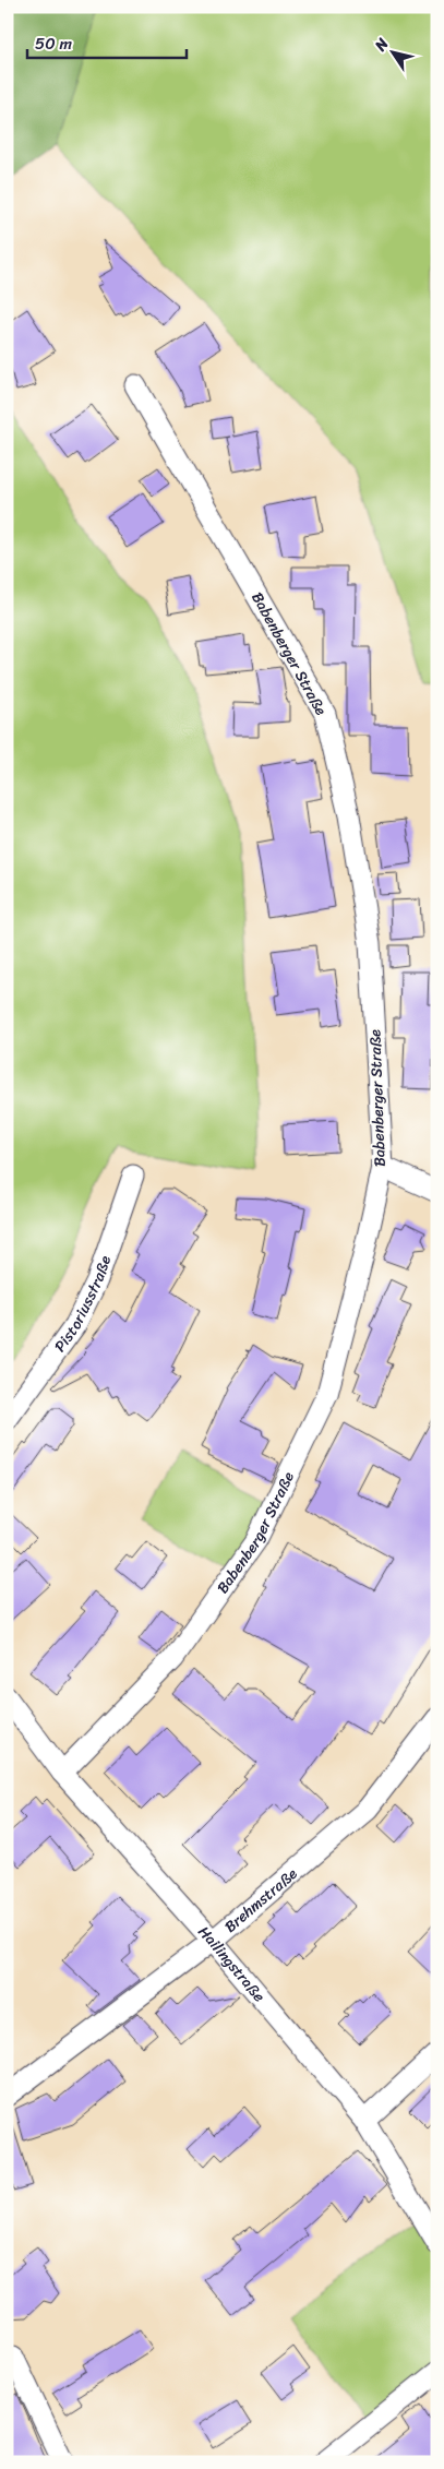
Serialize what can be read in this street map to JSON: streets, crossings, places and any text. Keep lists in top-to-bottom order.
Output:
{
  "streets": {
    "street": [
      "Babenberger Straße",
      "Pistoriusstraße",
      "Brehmstraße",
      "Hailingstraße"
    ]
  },
  "crossings": [
    ["Babenberger Straße", "Hailingstraße"],
    ["Brehmstraße", "Hailingstraße"]
  ],
  "scale_bar": "50 m",
  "north": "top left"
}
